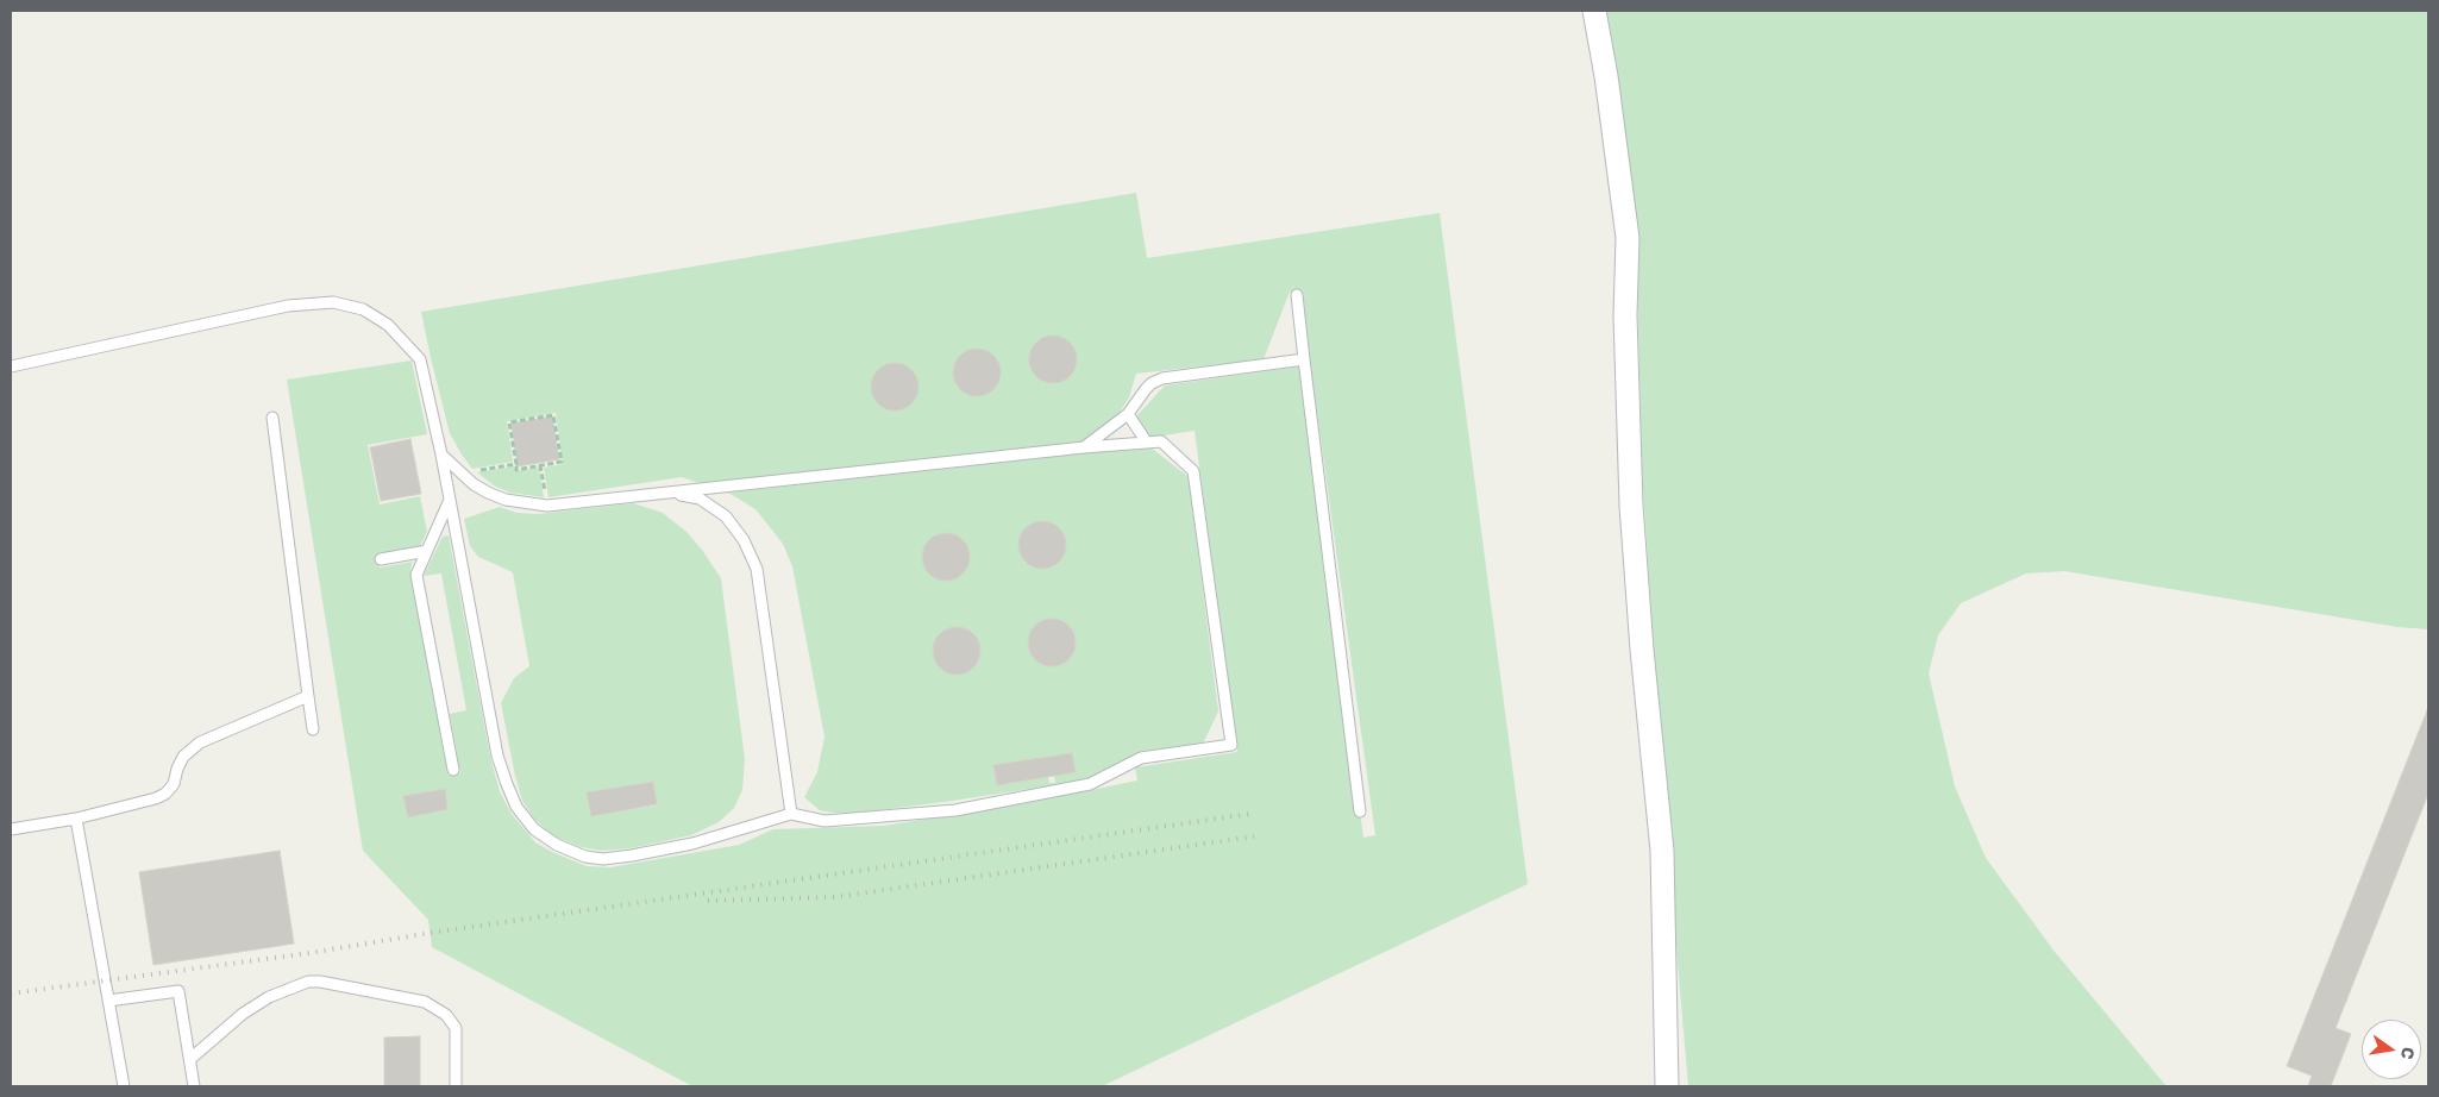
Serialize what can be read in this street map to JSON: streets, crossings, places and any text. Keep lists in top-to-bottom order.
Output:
{
  "north": "right"
}
